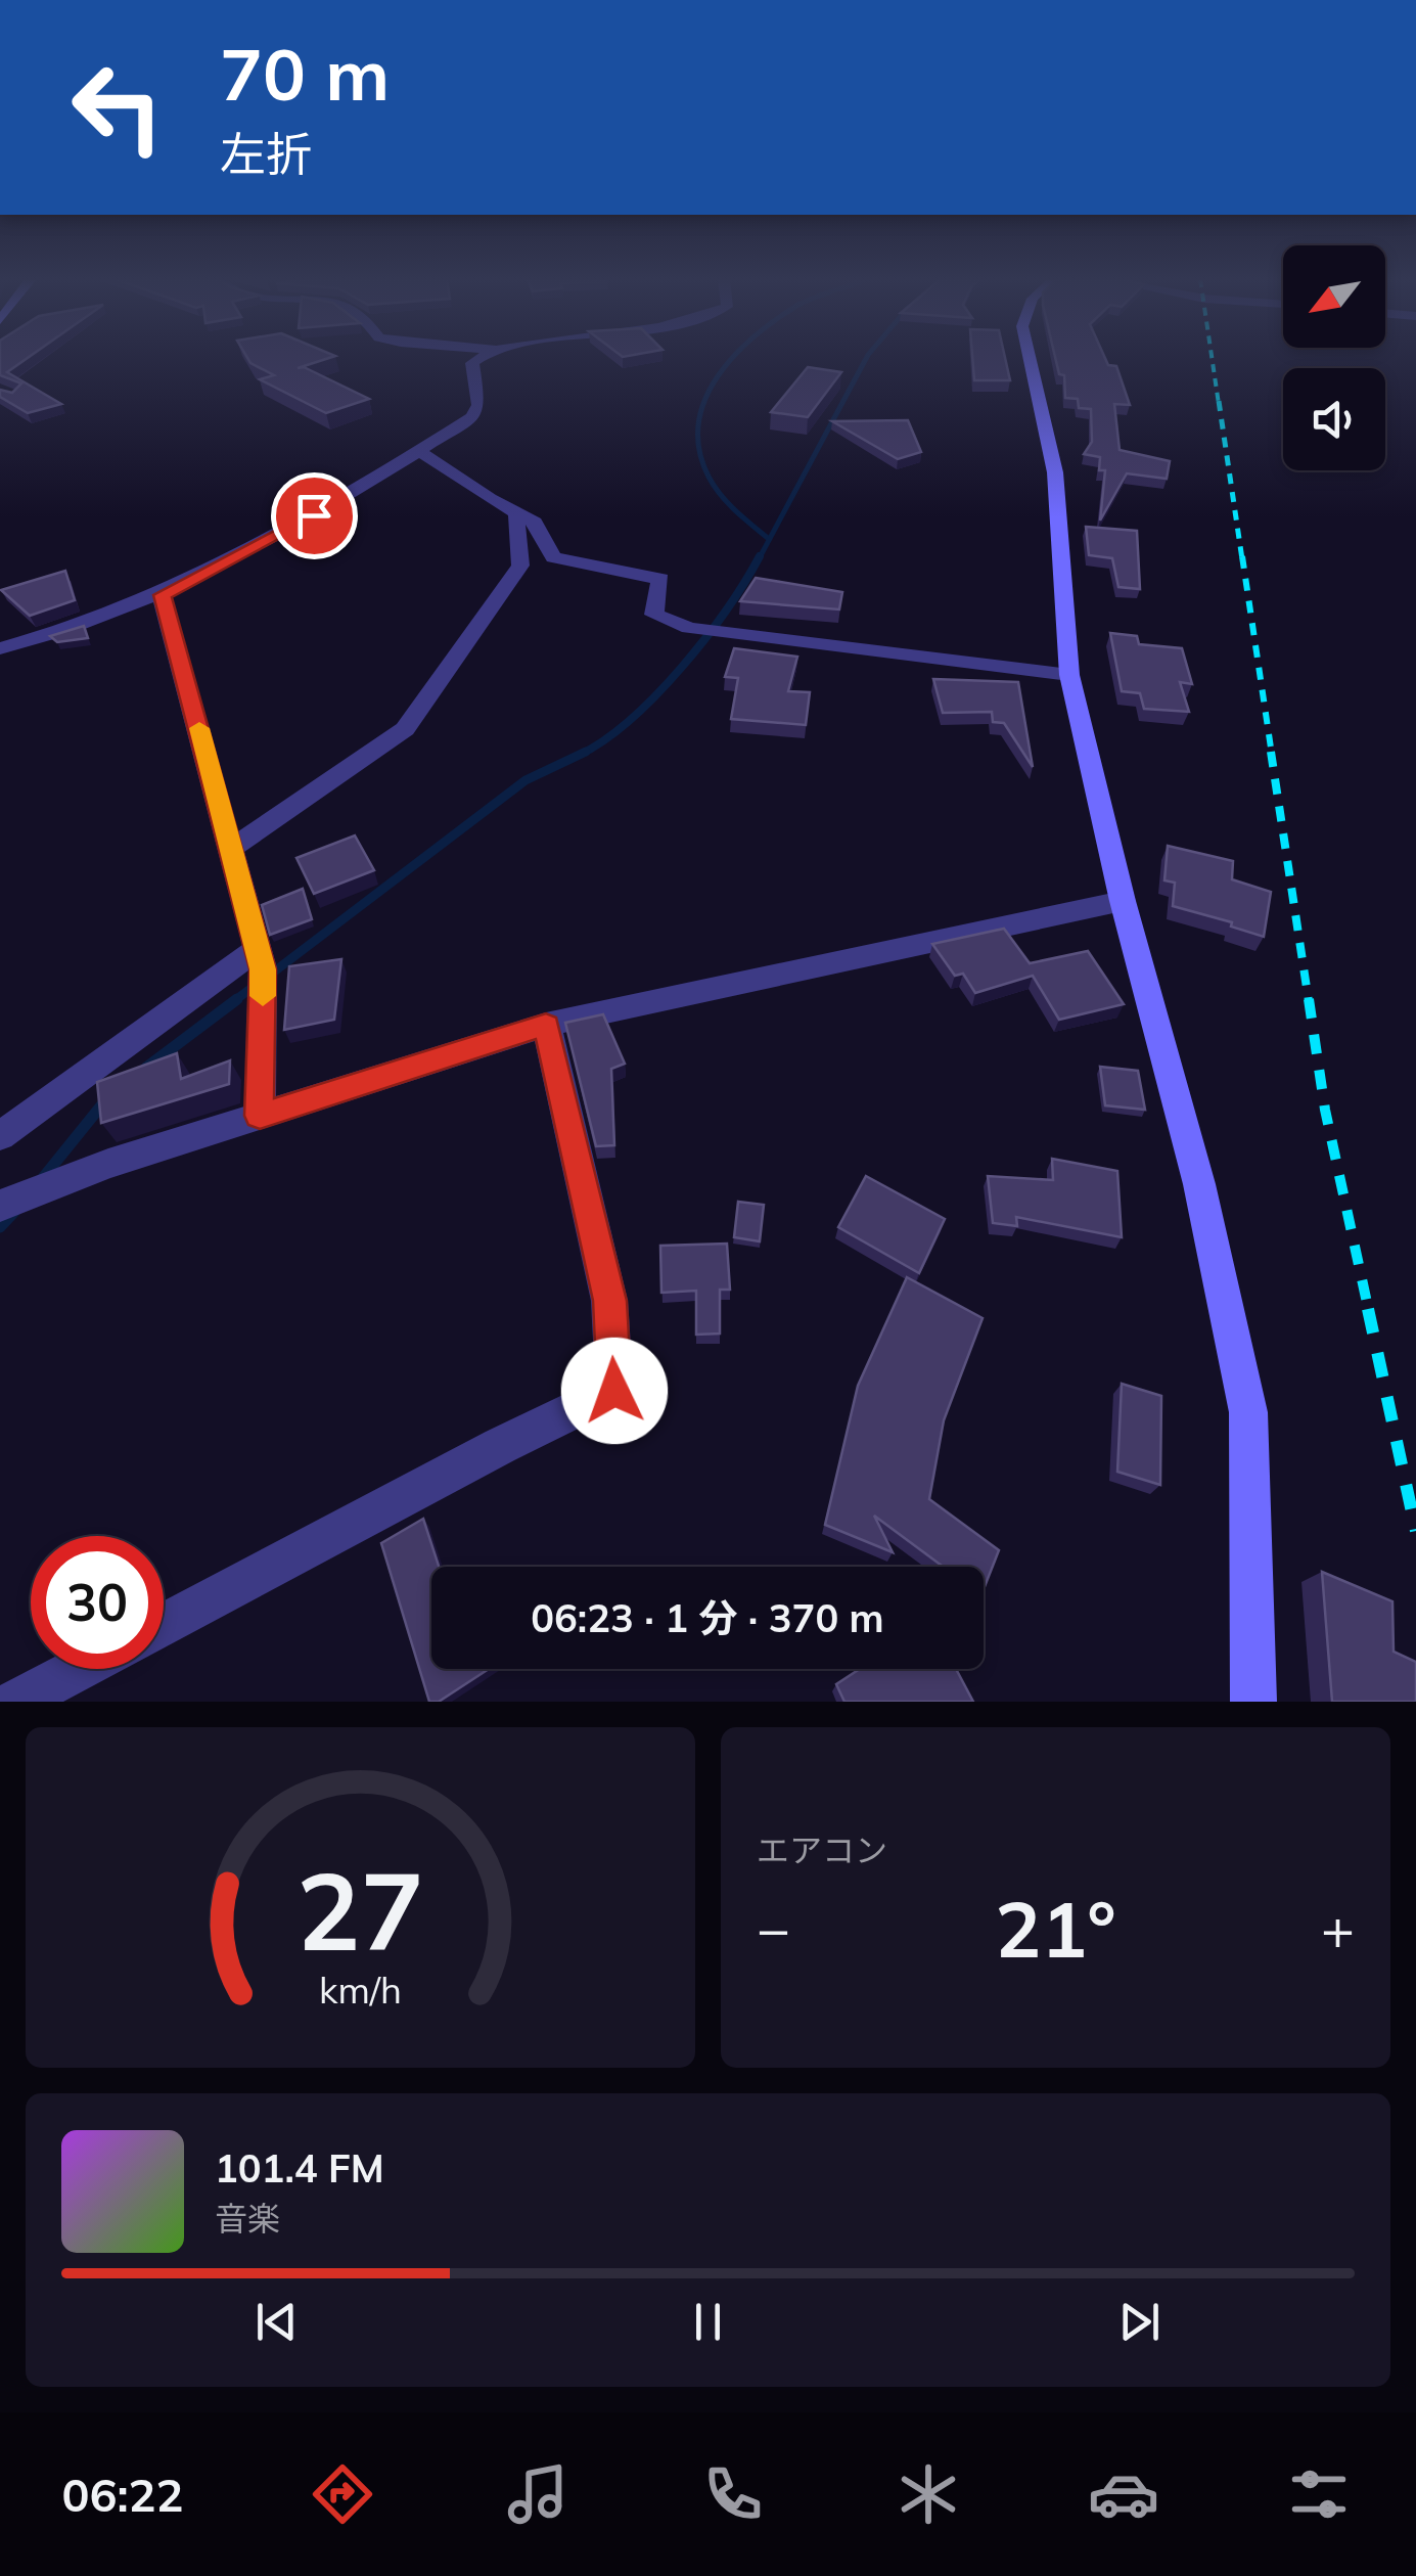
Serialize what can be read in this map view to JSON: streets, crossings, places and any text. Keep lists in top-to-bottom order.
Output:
{
  "north": "bottom left",
  "page": {
    "turn": ["70 m", "左折"],
    "limit": "30",
    "trip": "06:23 · 1 分 · 370 m",
    "tile": "エアコン",
    "heat": ["−", "21°", "+"],
    "song": ["101.4 FM", "音楽"],
    "tabs": "06:22",
    "gauge": ["27", "km/h"]
  }
}
